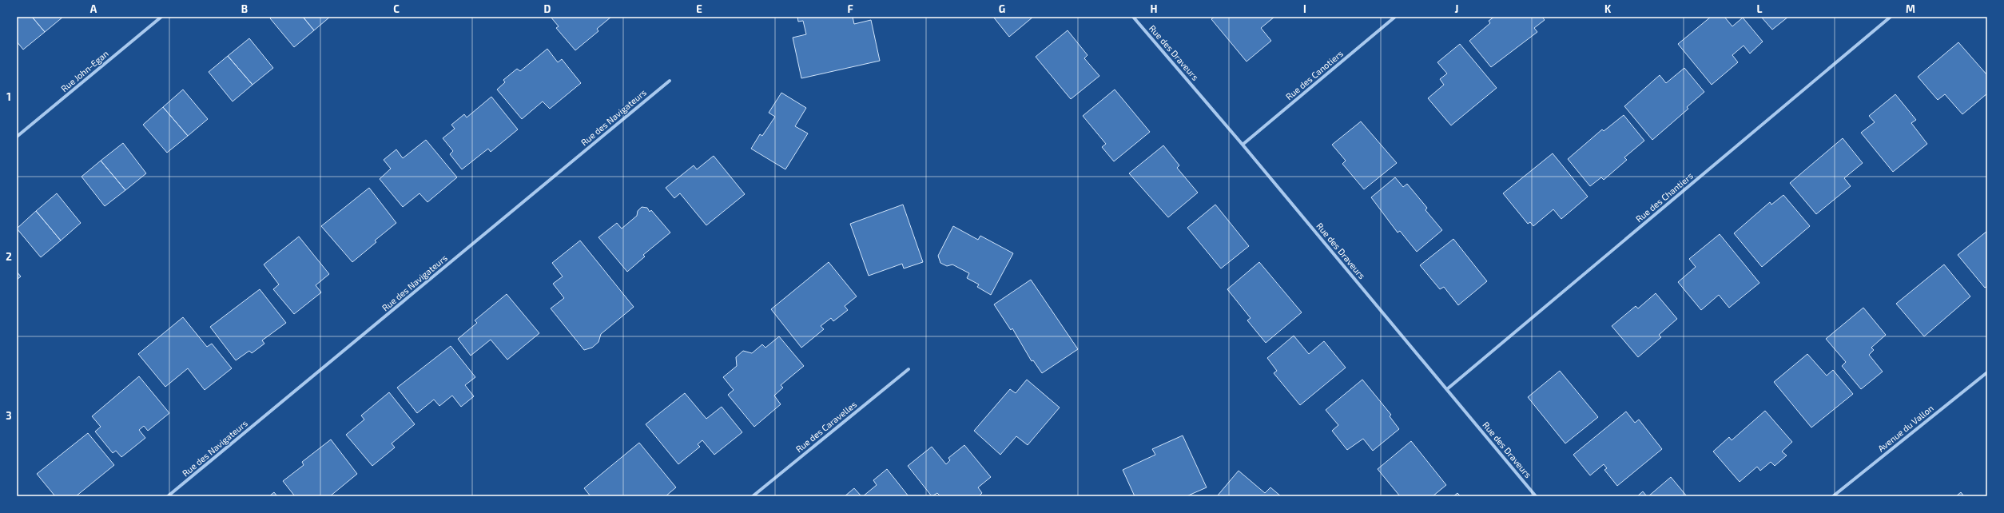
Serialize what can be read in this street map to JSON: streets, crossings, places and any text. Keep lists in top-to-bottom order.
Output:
{
  "streets": {
    "street": [
      "Rue des Draveurs",
      "Rue John-Egan",
      "Rue des Canotiers",
      "Rue des Navigateurs",
      "Rue des Chantiers",
      "Rue des Caravelles",
      "Avenue du Vallon"
    ]
  },
  "crossings": [
    ["Rue des Draveurs", "Rue des Canotiers"],
    ["Rue des Draveurs", "Rue des Chantiers"]
  ],
  "grid": {
    "columns": [
      "A",
      "B",
      "C",
      "D",
      "E",
      "F",
      "G",
      "H",
      "I",
      "J",
      "K",
      "L",
      "M"
    ],
    "rows": ["1", "2", "3"]
  }
}
